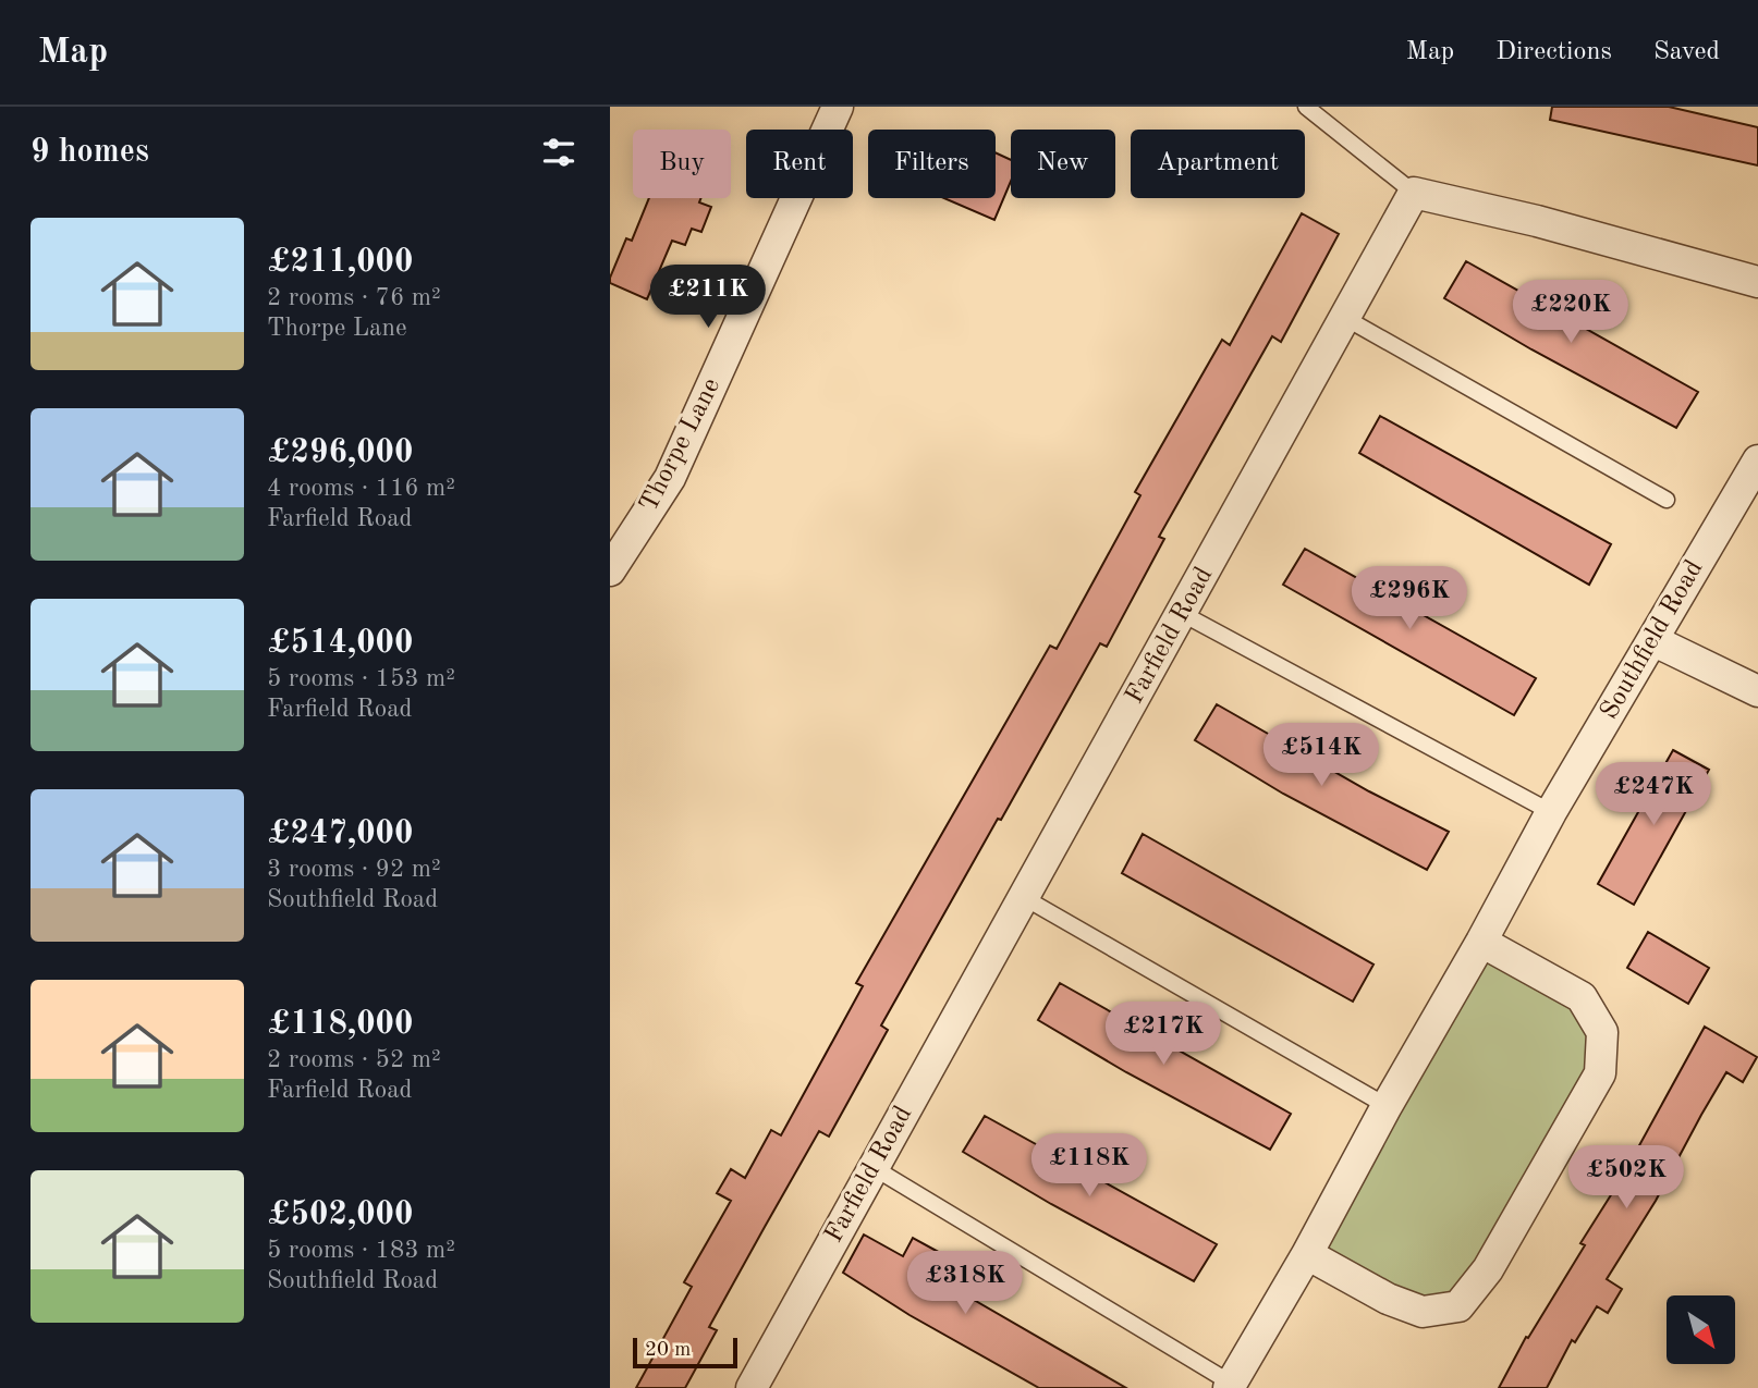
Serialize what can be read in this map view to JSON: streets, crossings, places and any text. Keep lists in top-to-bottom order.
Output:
{
  "streets": {
    "street": ["Thorpe Lane", "Farfield Road", "Southfield Road"]
  },
  "scale_bar": "20 m",
  "north": "bottom right",
  "page": {
    "header": "Map",
    "nav": ["Map", "Directions", "Saved"],
    "heading": "9 homes",
    "chip": [
      "Buy",
      "Rent",
      "Filters",
      "New",
      "Apartment"
    ],
    "list": [
      {
        "name": "£211,000",
        "note": "2 rooms · 76 m² · Thorpe Lane"
      },
      {
        "name": "£296,000",
        "note": "4 rooms · 116 m² · Farfield Road"
      },
      {
        "name": "£514,000",
        "note": "5 rooms · 153 m² · Farfield Road"
      },
      {
        "name": "£247,000",
        "note": "3 rooms · 92 m² · Southfield Road"
      },
      {
        "name": "£118,000",
        "note": "2 rooms · 52 m² · Farfield Road"
      },
      {
        "name": "£502,000",
        "note": "5 rooms · 183 m² · Southfield Road"
      }
    ],
    "price": [
      "£211K",
      "£220K",
      "£296K",
      "£514K",
      "£247K",
      "£217K",
      "£118K",
      "£502K",
      "£318K"
    ],
    "scale": "20 m"
  }
}
